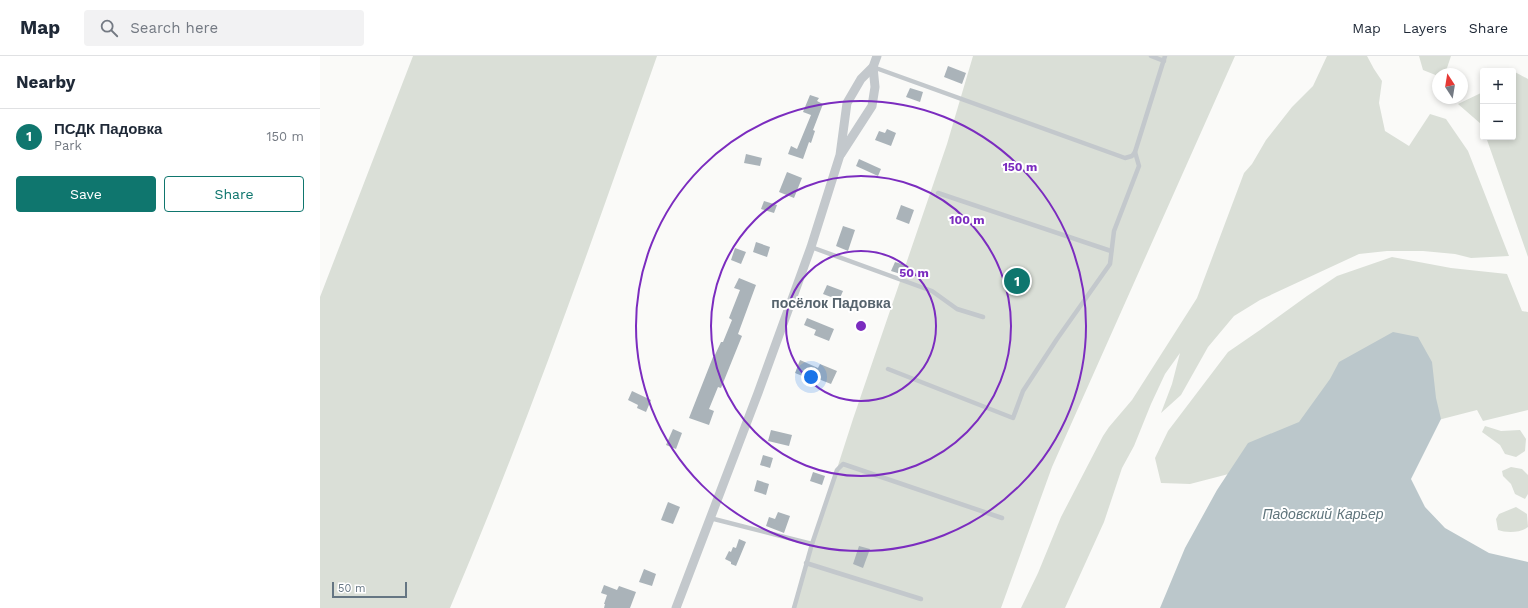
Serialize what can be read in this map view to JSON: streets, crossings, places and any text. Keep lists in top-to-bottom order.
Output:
{
  "districts": ["посёлок Падовка"],
  "water": ["Падовский Карьер"],
  "scale_bar": "50 m",
  "north": "top",
  "page": {
    "header": "Map",
    "search": "Search here",
    "nav": ["Map", "Layers", "Share"],
    "heading": "Nearby",
    "map_buttons": ["+", "−"],
    "list": [
      {
        "mark": "1",
        "name": "ПСДК Падовка",
        "note": "Park",
        "value": "150 m"
      }
    ],
    "buttons": ["Save", "Share"],
    "pins": "1",
    "scale": "50 m"
  },
  "rings": ["150 m", "100 m", "50 m"]
}
